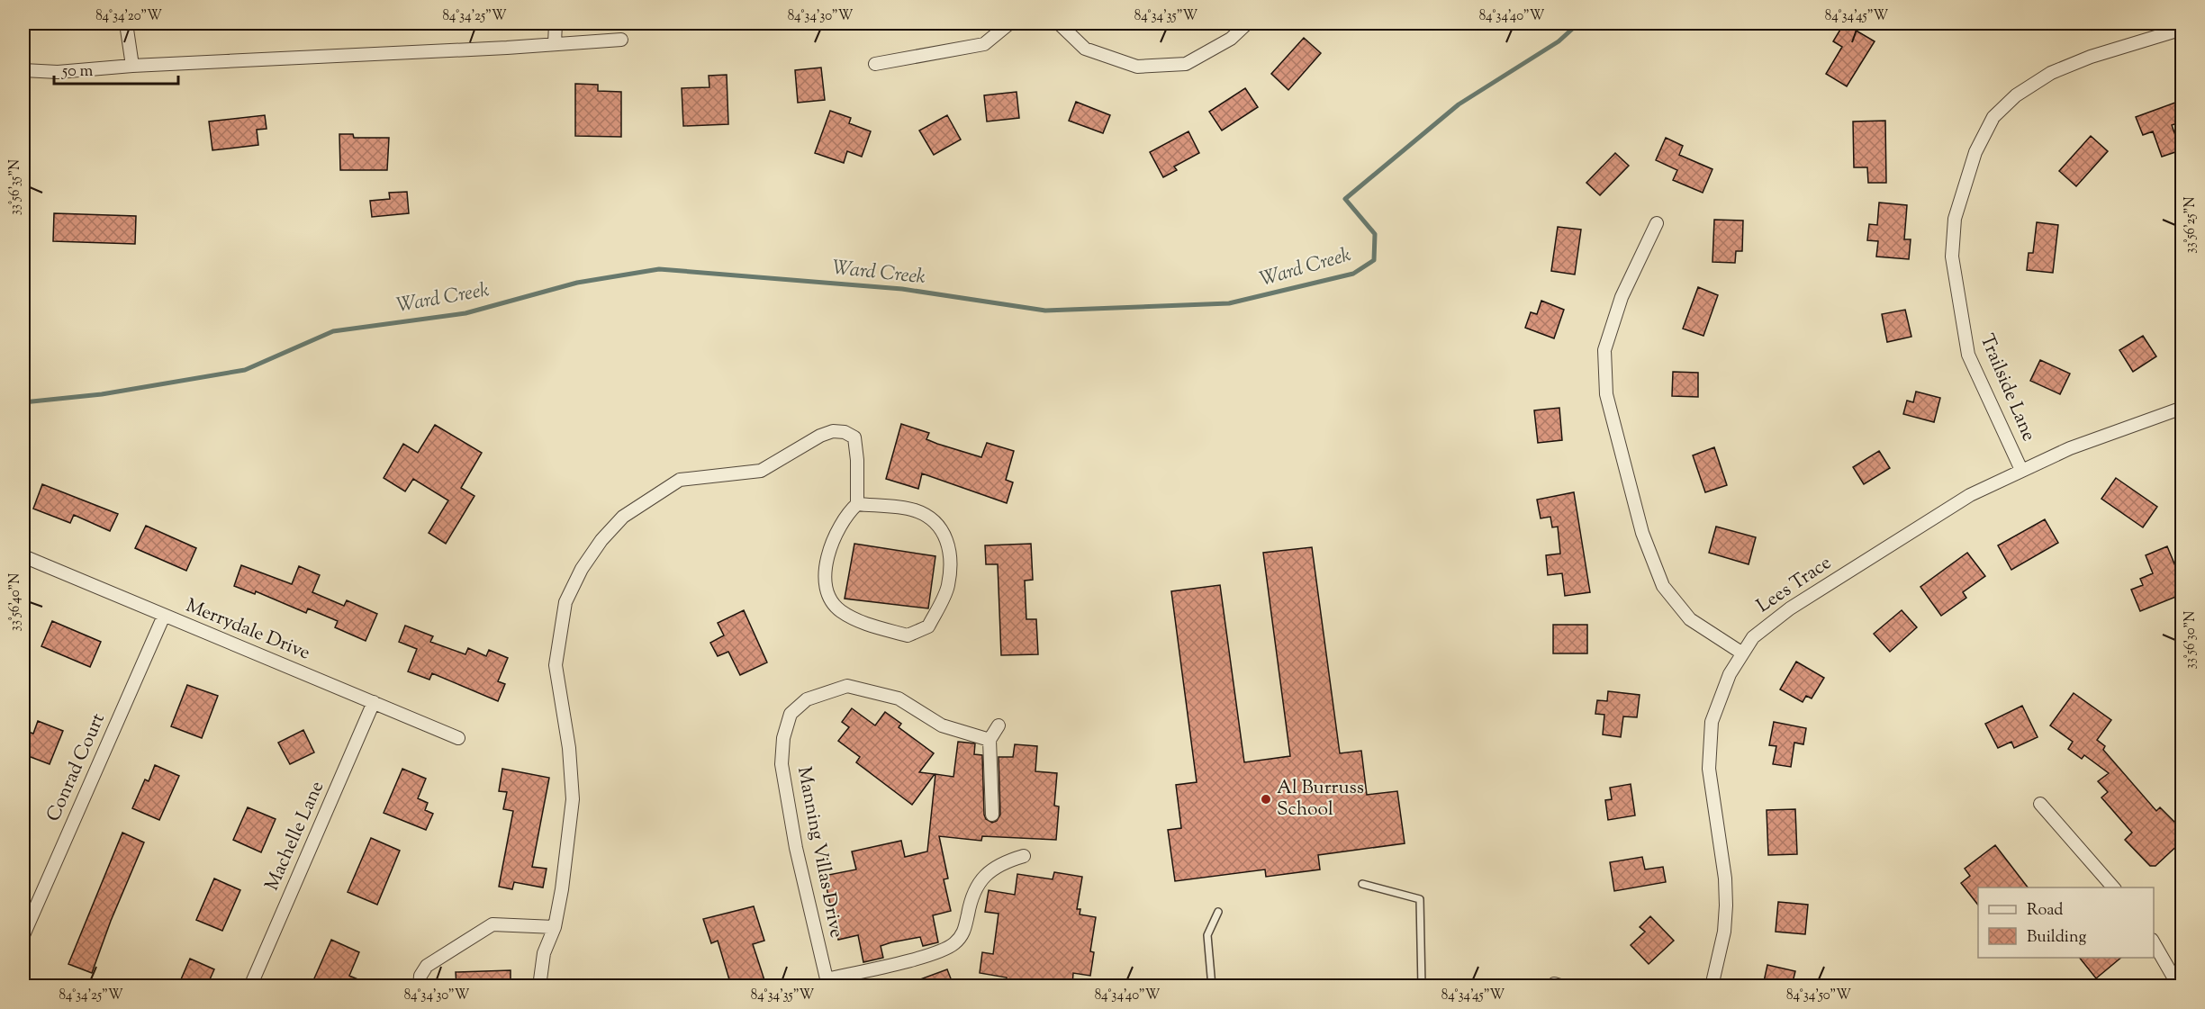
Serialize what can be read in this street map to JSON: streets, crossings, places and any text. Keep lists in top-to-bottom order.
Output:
{
  "streets": {
    "street": [
      "Trailside Lane",
      "Lees Trace",
      "Merrydale Drive",
      "Conrad Court",
      "Machelle Lane",
      "Manning Villas Drive"
    ]
  },
  "crossings": [
    ["Trailside Lane", "Lees Trace"],
    ["Merrydale Drive", "Conrad Court"],
    ["Merrydale Drive", "Machelle Lane"]
  ],
  "water": ["Ward Creek"],
  "places": ["Al Burruss School"],
  "legend": ["Road", "Building"],
  "scale_bar": "50 m",
  "coordinates": [
    "84°34'20\"W",
    "84°34'25\"W",
    "84°34'30\"W",
    "84°34'35\"W",
    "84°34'40\"W",
    "84°34'45\"W",
    "33°56'35\"N",
    "33°56'25\"N",
    "33°56'40\"N",
    "33°56'30\"N",
    "84°34'50\"W"
  ]
}
